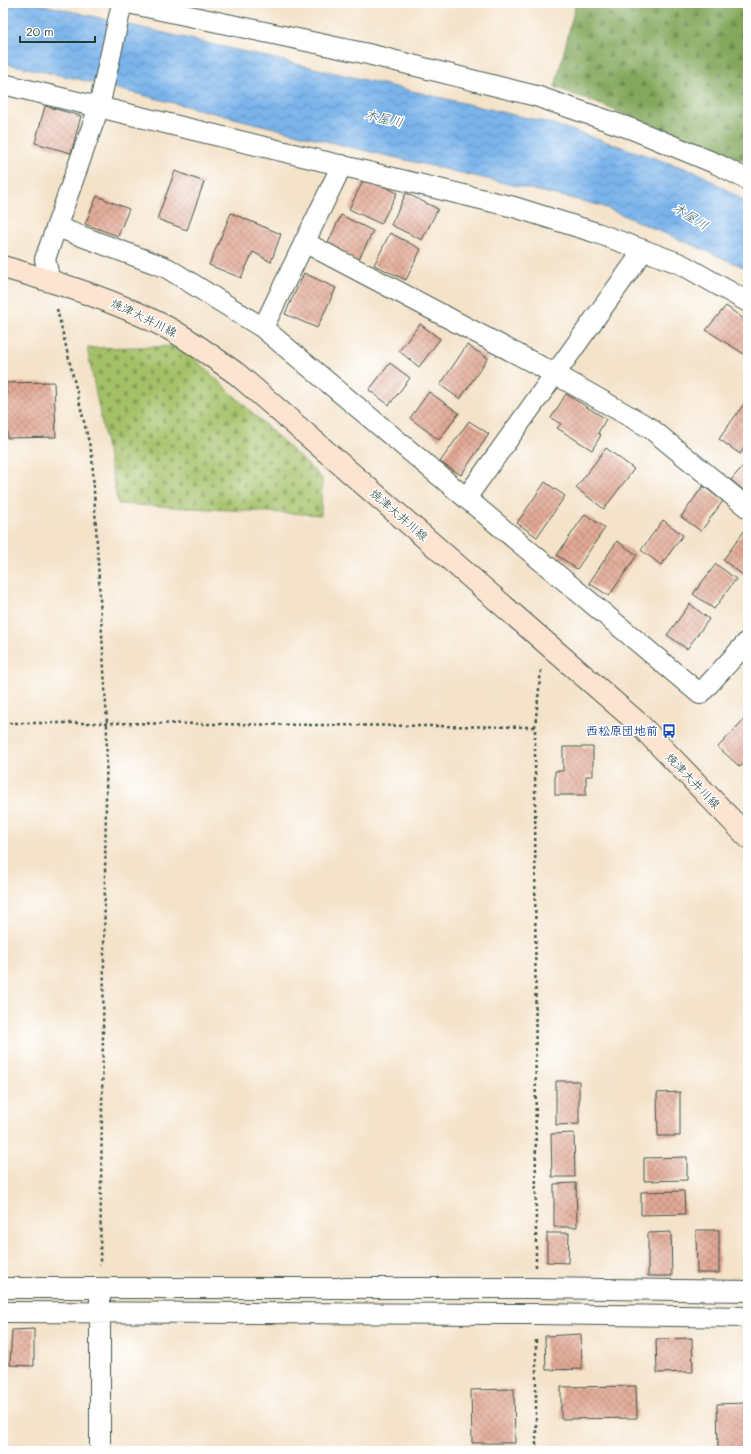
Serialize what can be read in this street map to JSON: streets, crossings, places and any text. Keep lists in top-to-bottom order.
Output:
{
  "streets": {
    "main road": ["焼津大井川線"]
  },
  "water": ["木屋川"],
  "places": {
    "bus stop": ["西松原団地前"]
  },
  "scale_bar": "20 m"
}
